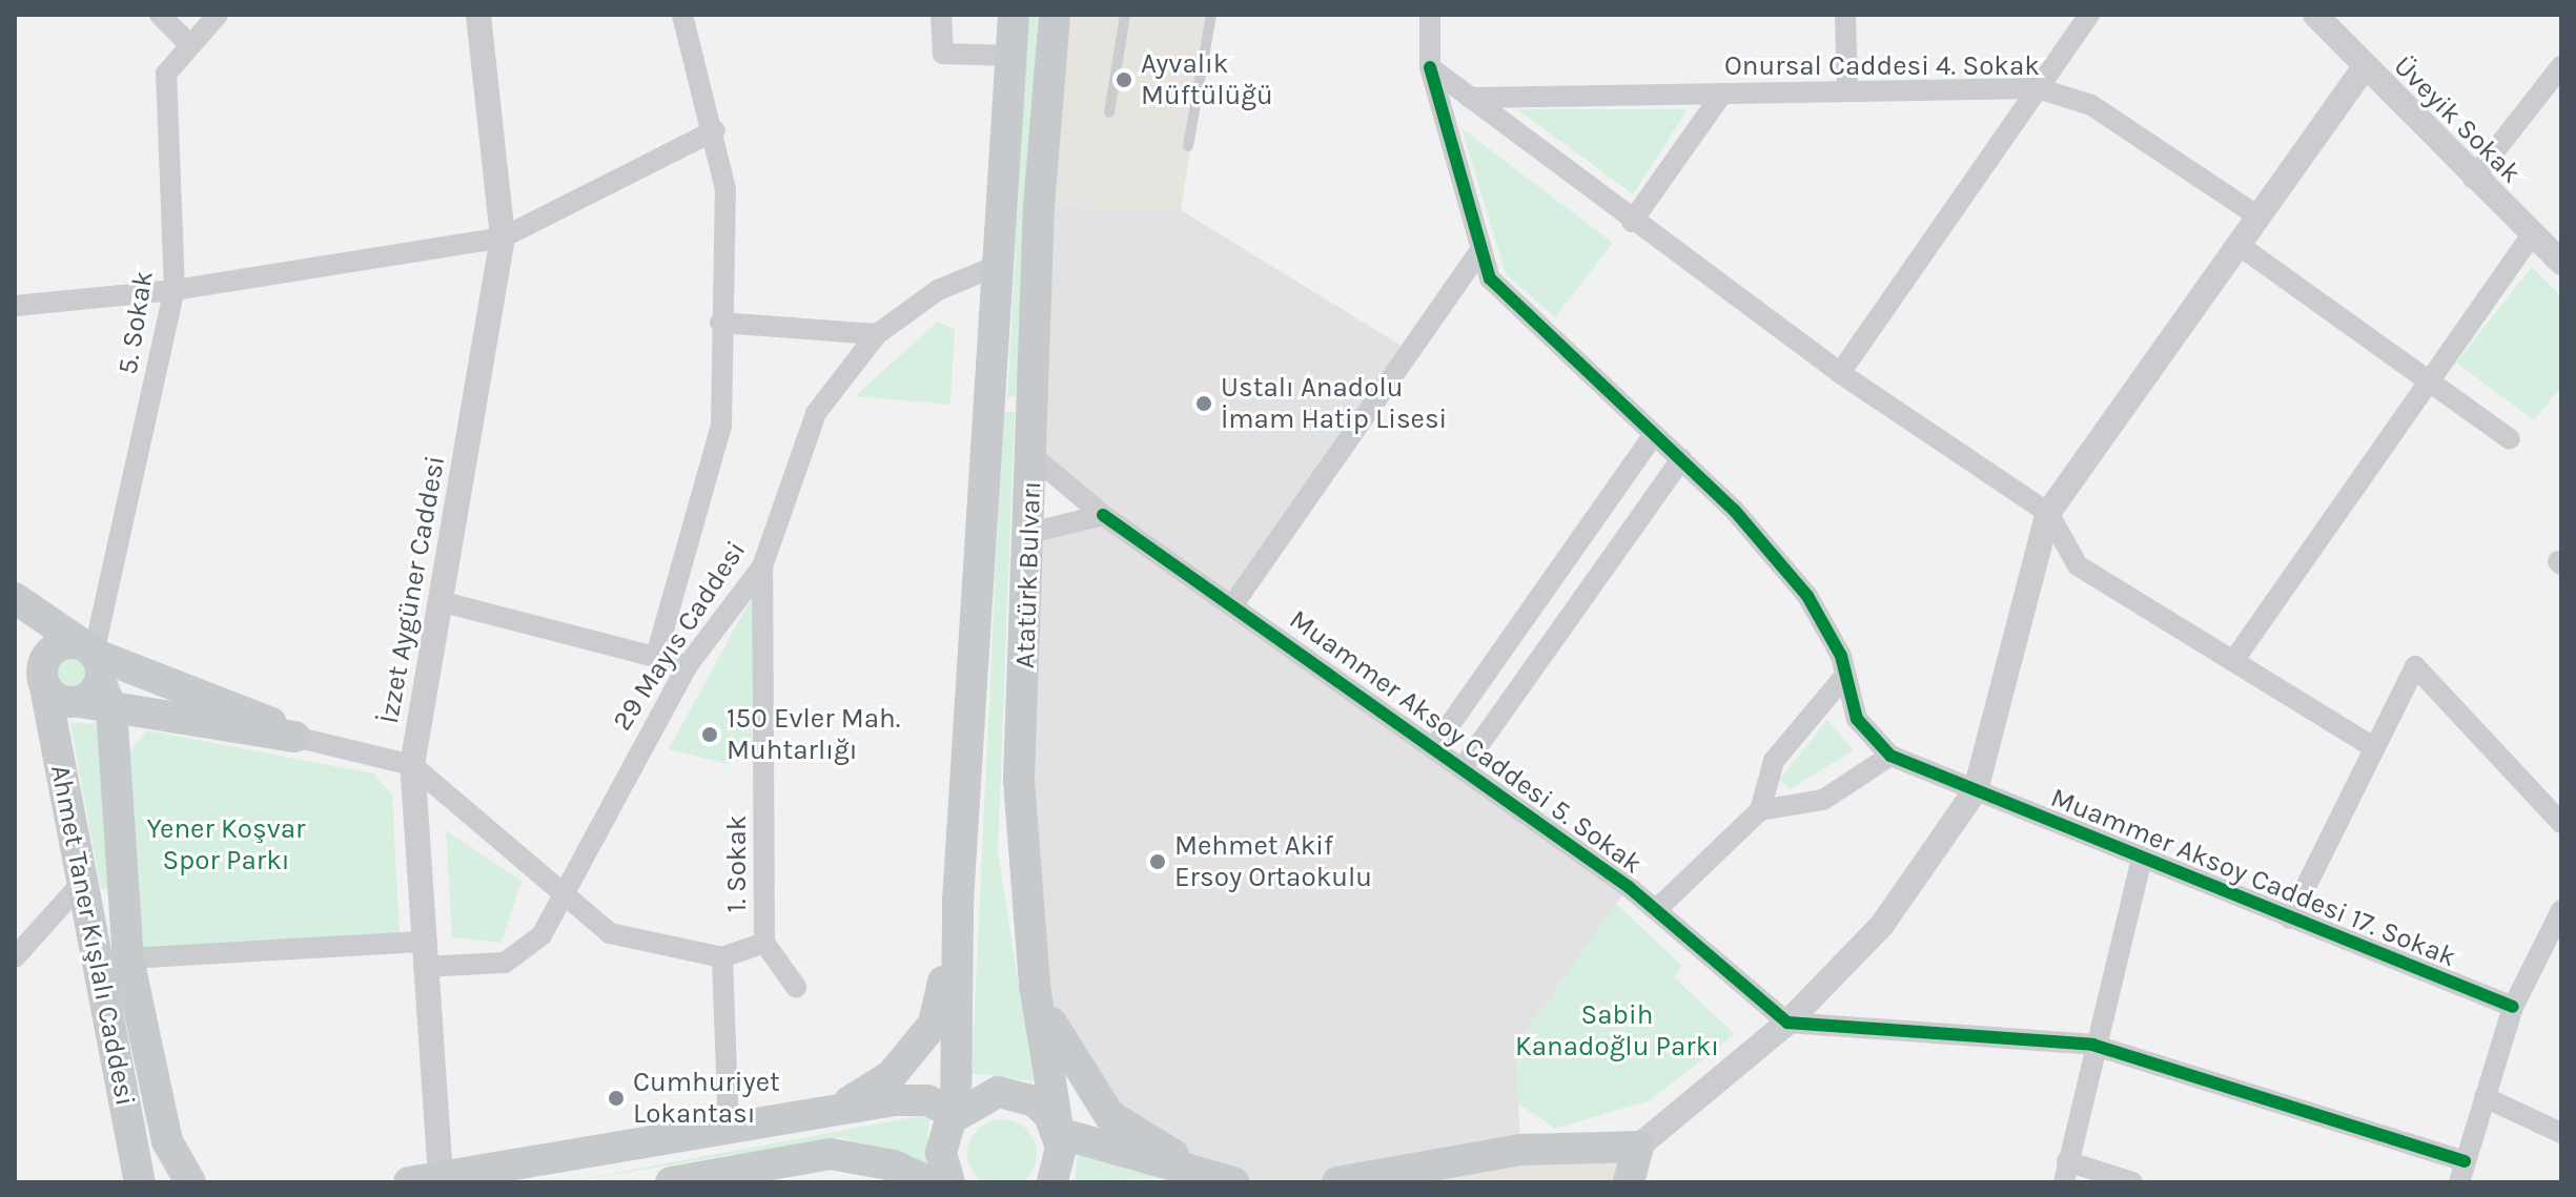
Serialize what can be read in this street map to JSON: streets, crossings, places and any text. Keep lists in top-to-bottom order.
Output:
{
  "streets": {
    "main road": ["Atatürk Bulvarı", "Ahmet Taner Kışlalı Caddesi"],
    "street": [
      "Onursal Caddesi 4. Sokak",
      "Üveyik Sokak",
      "5. Sokak",
      "İzzet Aygüner Caddesi",
      "29 Mayıs Caddesi",
      "Muammer Aksoy Caddesi 5. Sokak",
      "1. Sokak",
      "Muammer Aksoy Caddesi 17. Sokak"
    ]
  },
  "crossings": [
    ["5. Sokak", "Ahmet Taner Kışlalı Caddesi"],
    ["Atatürk Bulvarı", "29 Mayıs Caddesi"],
    ["Atatürk Bulvarı", "Muammer Aksoy Caddesi 5. Sokak"],
    ["İzzet Aygüner Caddesi", "29 Mayıs Caddesi"],
    ["29 Mayıs Caddesi", "1. Sokak"],
    ["29 Mayıs Caddesi", "Ahmet Taner Kışlalı Caddesi"]
  ],
  "parks": ["Yener Koşvar Spor Parkı", "Sabih Kanadoğlu Parkı"],
  "places": [
    "Ayvalık Müftülüğü",
    "Ustalı Anadolu İmam Hatip Lisesi",
    "150 Evler Mah. Muhtarlığı",
    "Mehmet Akif Ersoy Ortaokulu",
    "Cumhuriyet Lokantası"
  ]
}
